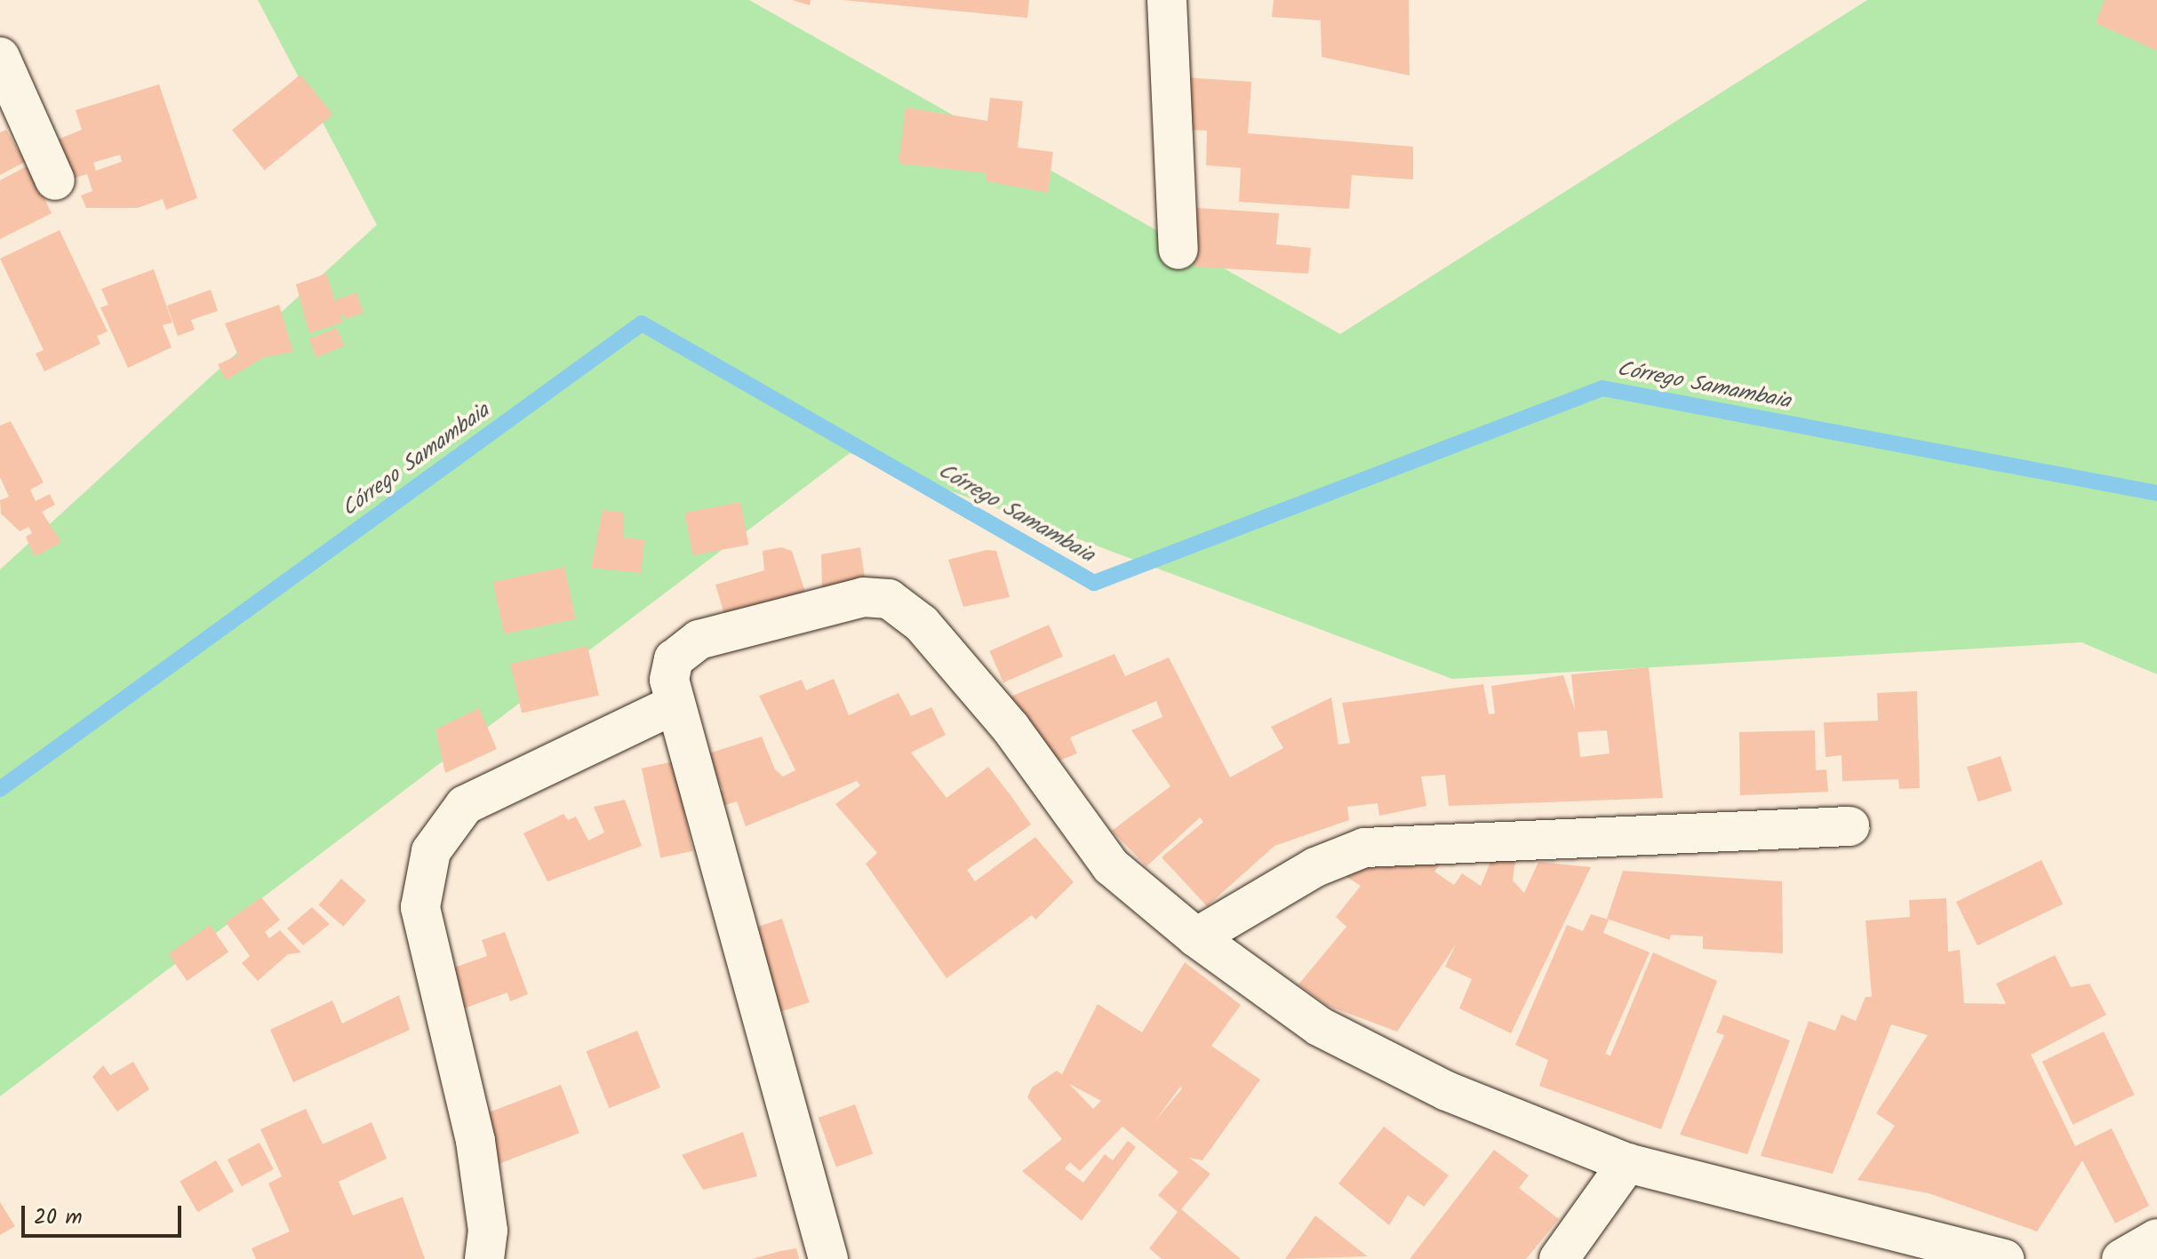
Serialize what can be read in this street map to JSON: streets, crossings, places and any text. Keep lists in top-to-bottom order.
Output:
{
  "water": ["Córrego Samambaia"],
  "scale_bar": "20 m"
}
